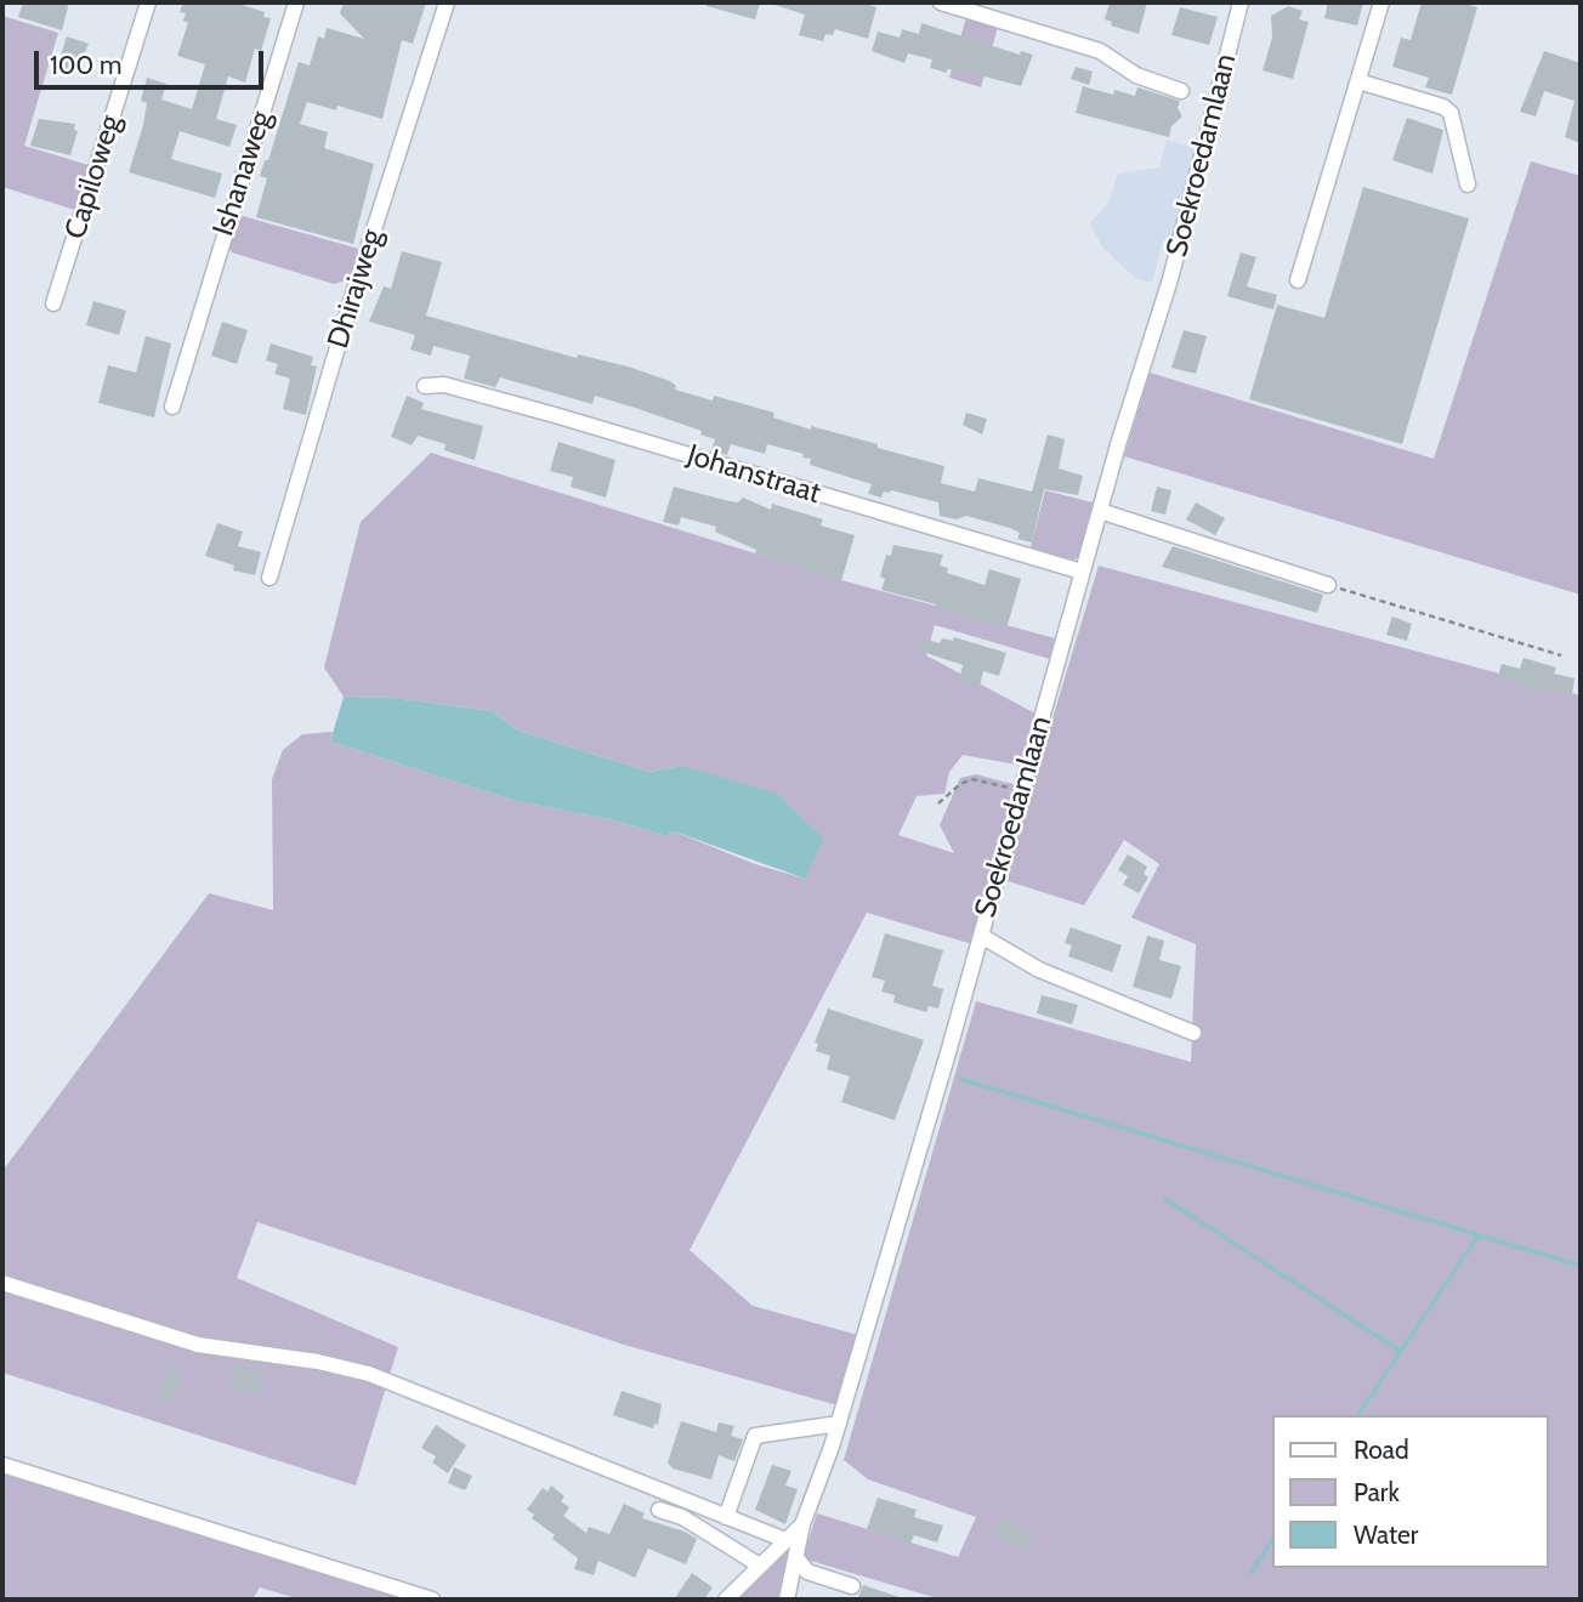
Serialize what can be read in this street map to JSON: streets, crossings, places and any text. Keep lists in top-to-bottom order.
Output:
{
  "streets": {
    "street": [
      "Soekroedamlaan",
      "Ishanaweg",
      "Capiloweg",
      "Dhirajweg",
      "Johanstraat"
    ]
  },
  "crossings": [
    ["Soekroedamlaan", "Johanstraat"]
  ],
  "legend": ["Road", "Park", "Water"],
  "scale_bar": "100 m"
}
